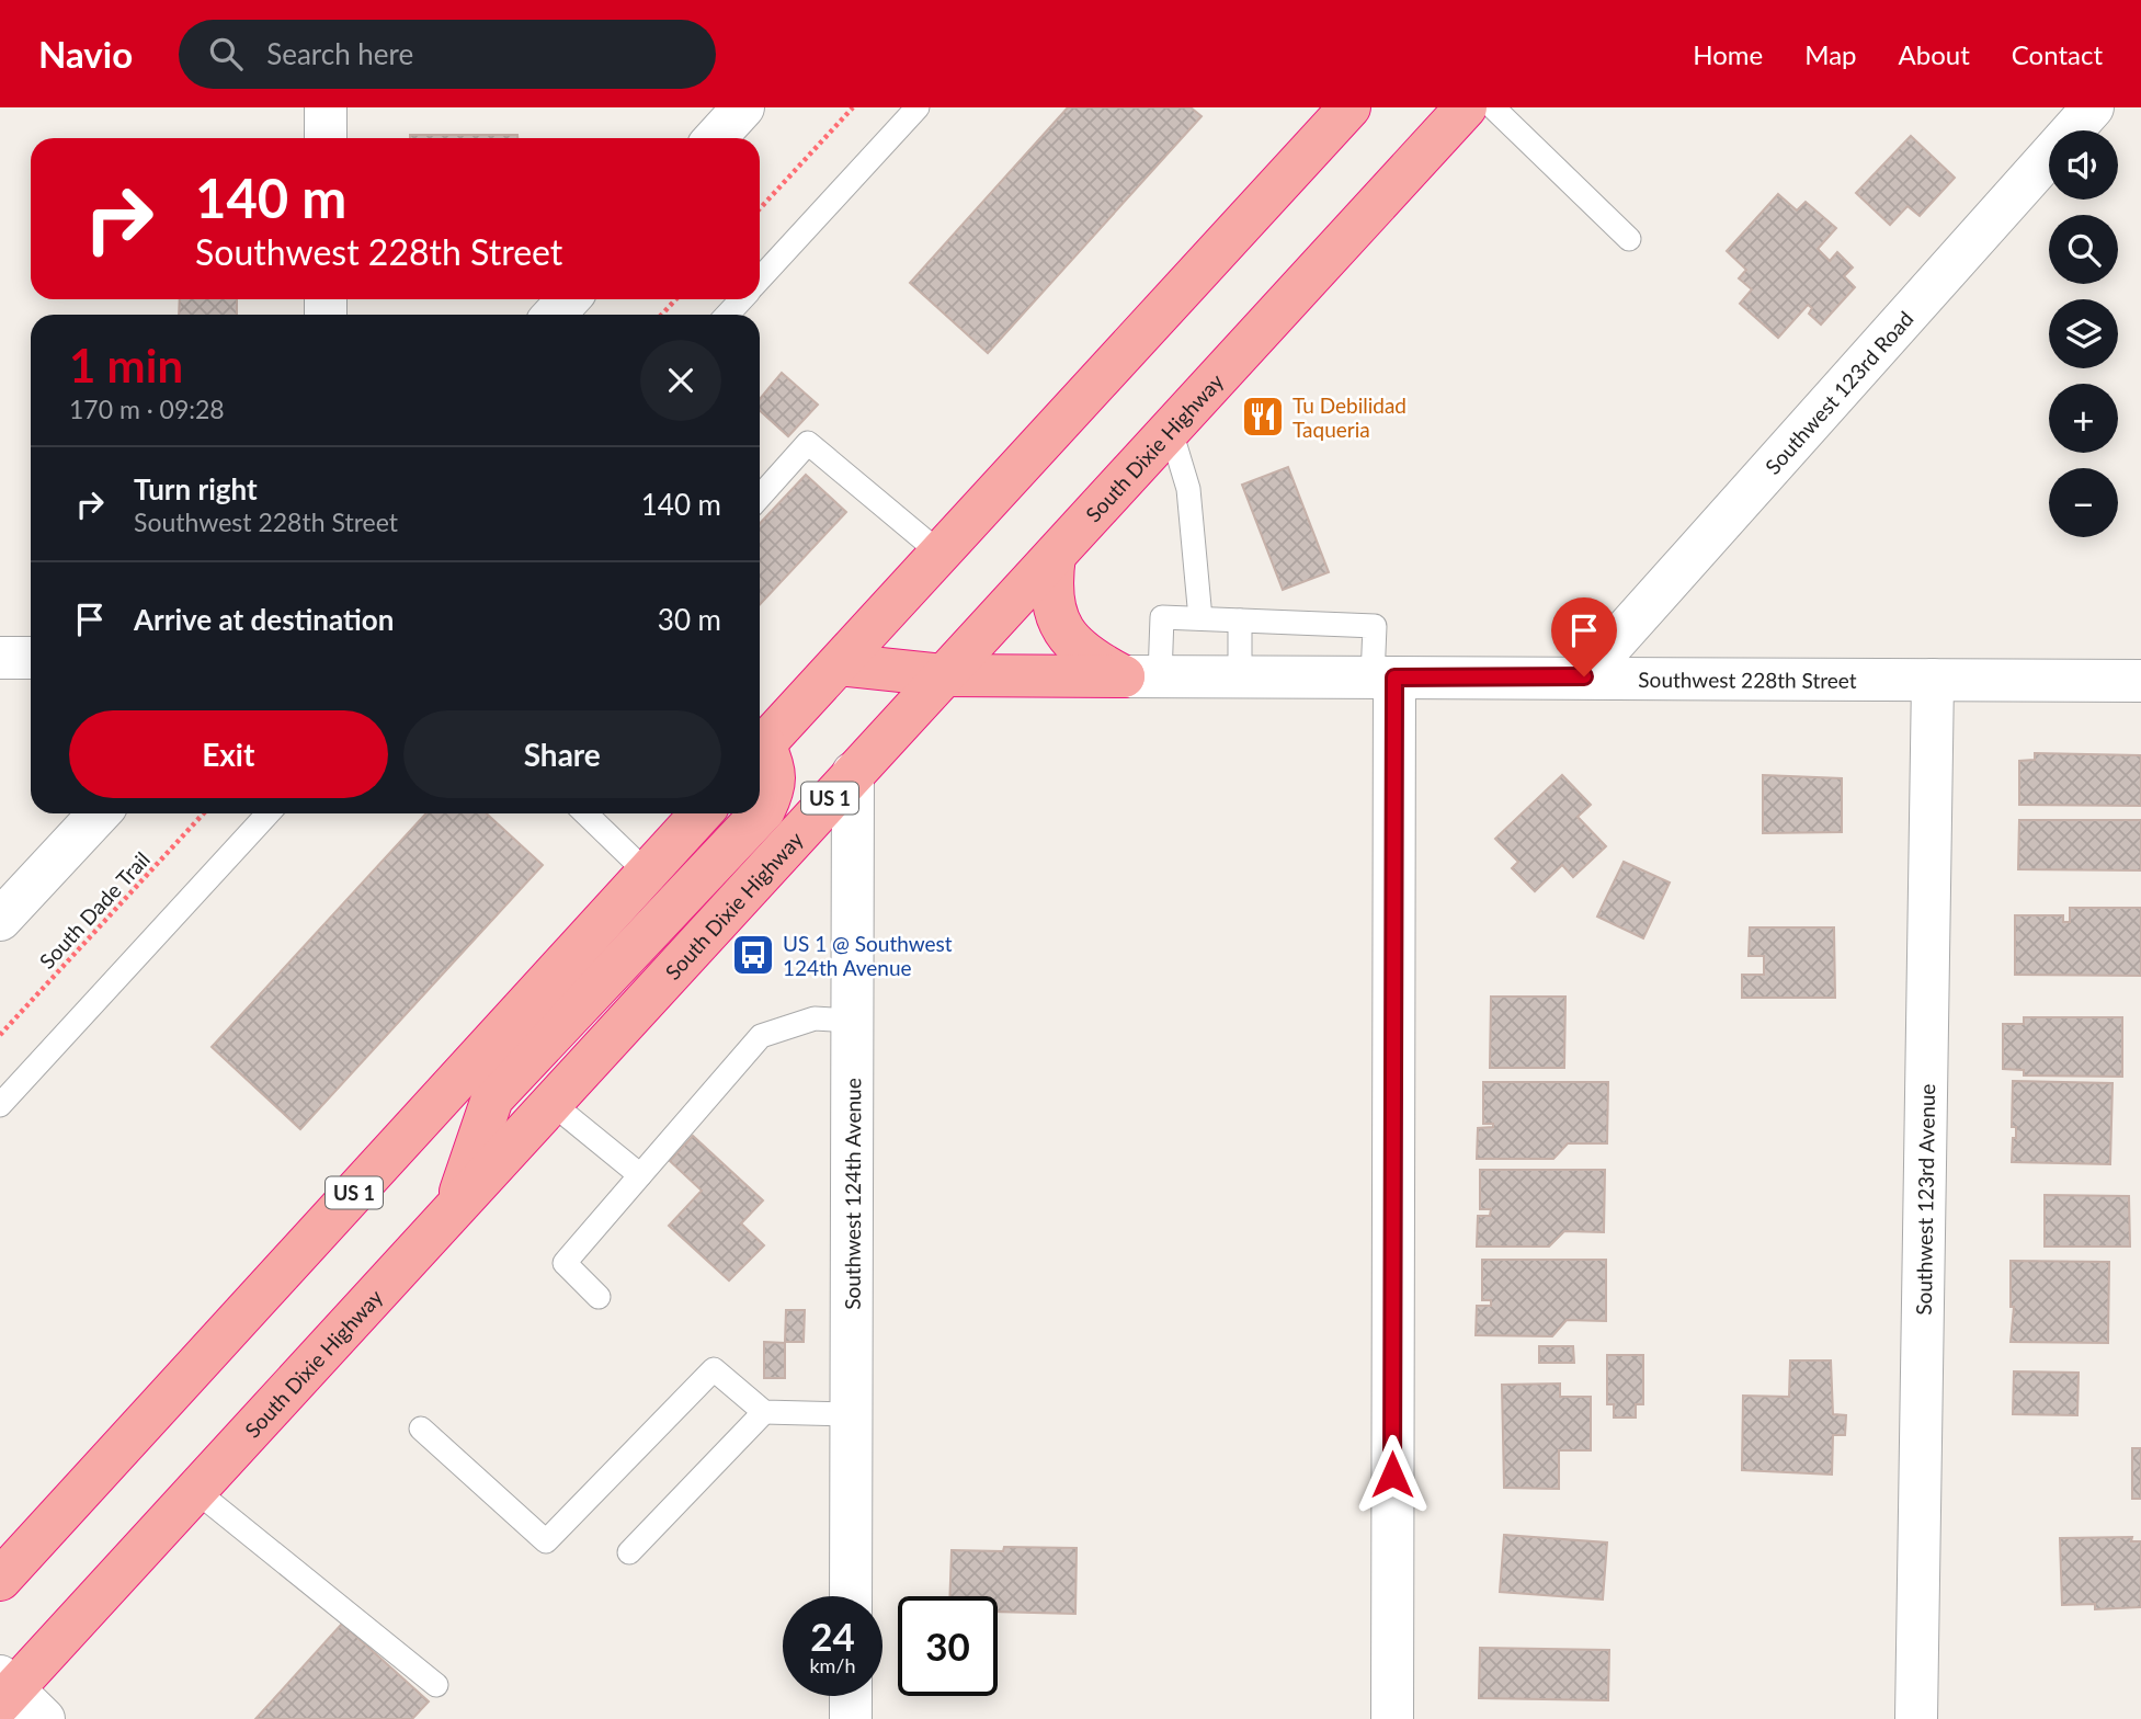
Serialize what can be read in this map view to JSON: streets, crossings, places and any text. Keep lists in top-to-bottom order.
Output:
{
  "streets": {
    "highway": ["South Dixie Highway", "US 1"],
    "street": [
      "Southwest 123rd Road",
      "Southwest 228th Street",
      "Southwest 124th Avenue",
      "Southwest 123rd Avenue"
    ],
    "path": ["South Dade Trail"]
  },
  "crossings": [
    ["Southwest 123rd Road", "Southwest 228th Street"],
    ["South Dixie Highway", "Southwest 124th Avenue"],
    ["Southwest 228th Street", "Southwest 123rd Avenue"]
  ],
  "places": {
    "restaurant": ["Tu Debilidad Taqueria"],
    "bus stop": ["US 1 @ Southwest 124th Avenue"]
  },
  "page": {
    "header": "Navio",
    "search": "Search here",
    "nav": [
      "Home",
      "Map",
      "About",
      "Contact"
    ],
    "map_buttons": ["+", "−"],
    "turn": ["140 m", "Southwest 228th Street"],
    "heading": ["1 min", "170 m · 09:28"],
    "list": [
      {
        "name": "Turn right",
        "note": "Southwest 228th Street",
        "value": "140 m"
      },
      {
        "name": "Arrive at destination",
        "value": "30 m"
      }
    ],
    "buttons": ["Exit", "Share"],
    "speed": "24 km/h",
    "limit": "30"
  }
}
